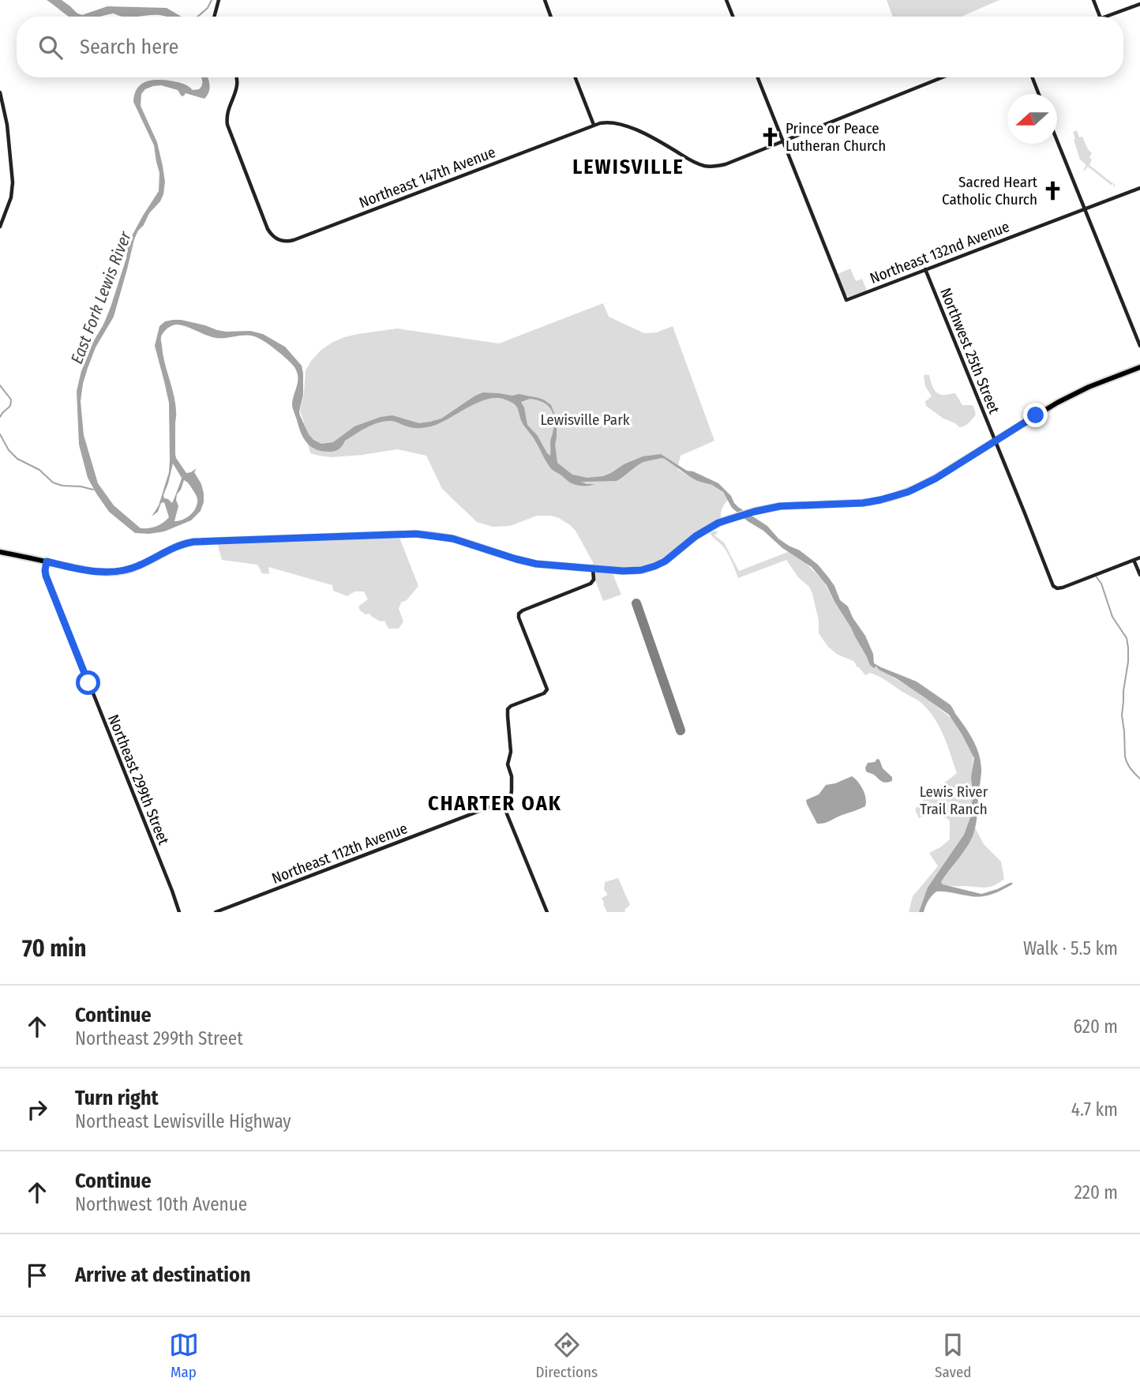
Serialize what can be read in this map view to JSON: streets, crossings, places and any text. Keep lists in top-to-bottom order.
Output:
{
  "streets": {
    "street": [
      "Northeast 147th Avenue",
      "Northeast 132nd Avenue",
      "Northwest 25th Street",
      "Northeast 299th Street",
      "Northeast 112th Avenue"
    ]
  },
  "crossings": [
    ["Northeast 132nd Avenue", "Northwest 25th Street"]
  ],
  "districts": ["LEWISVILLE", "CHARTER OAK"],
  "water": ["East Fork Lewis River"],
  "parks": ["Lewisville Park", "Lewis River Trail Ranch"],
  "places": {
    "church": ["Prince or Peace Lutheran Church", "Sacred Heart Catholic Church"]
  },
  "north": "left",
  "page": {
    "search": "Search here",
    "heading": ["70 min", "Walk · 5.5 km"],
    "list": [
      ["Continue", "Northeast 299th Street", "620 m"],
      ["Turn right", "Northeast Lewisville Highway", "4.7 km"],
      ["Continue", "Northwest 10th Avenue", "220 m"],
      "Arrive at destination"
    ],
    "nav": ["Map", "Directions", "Saved"]
  }
}
